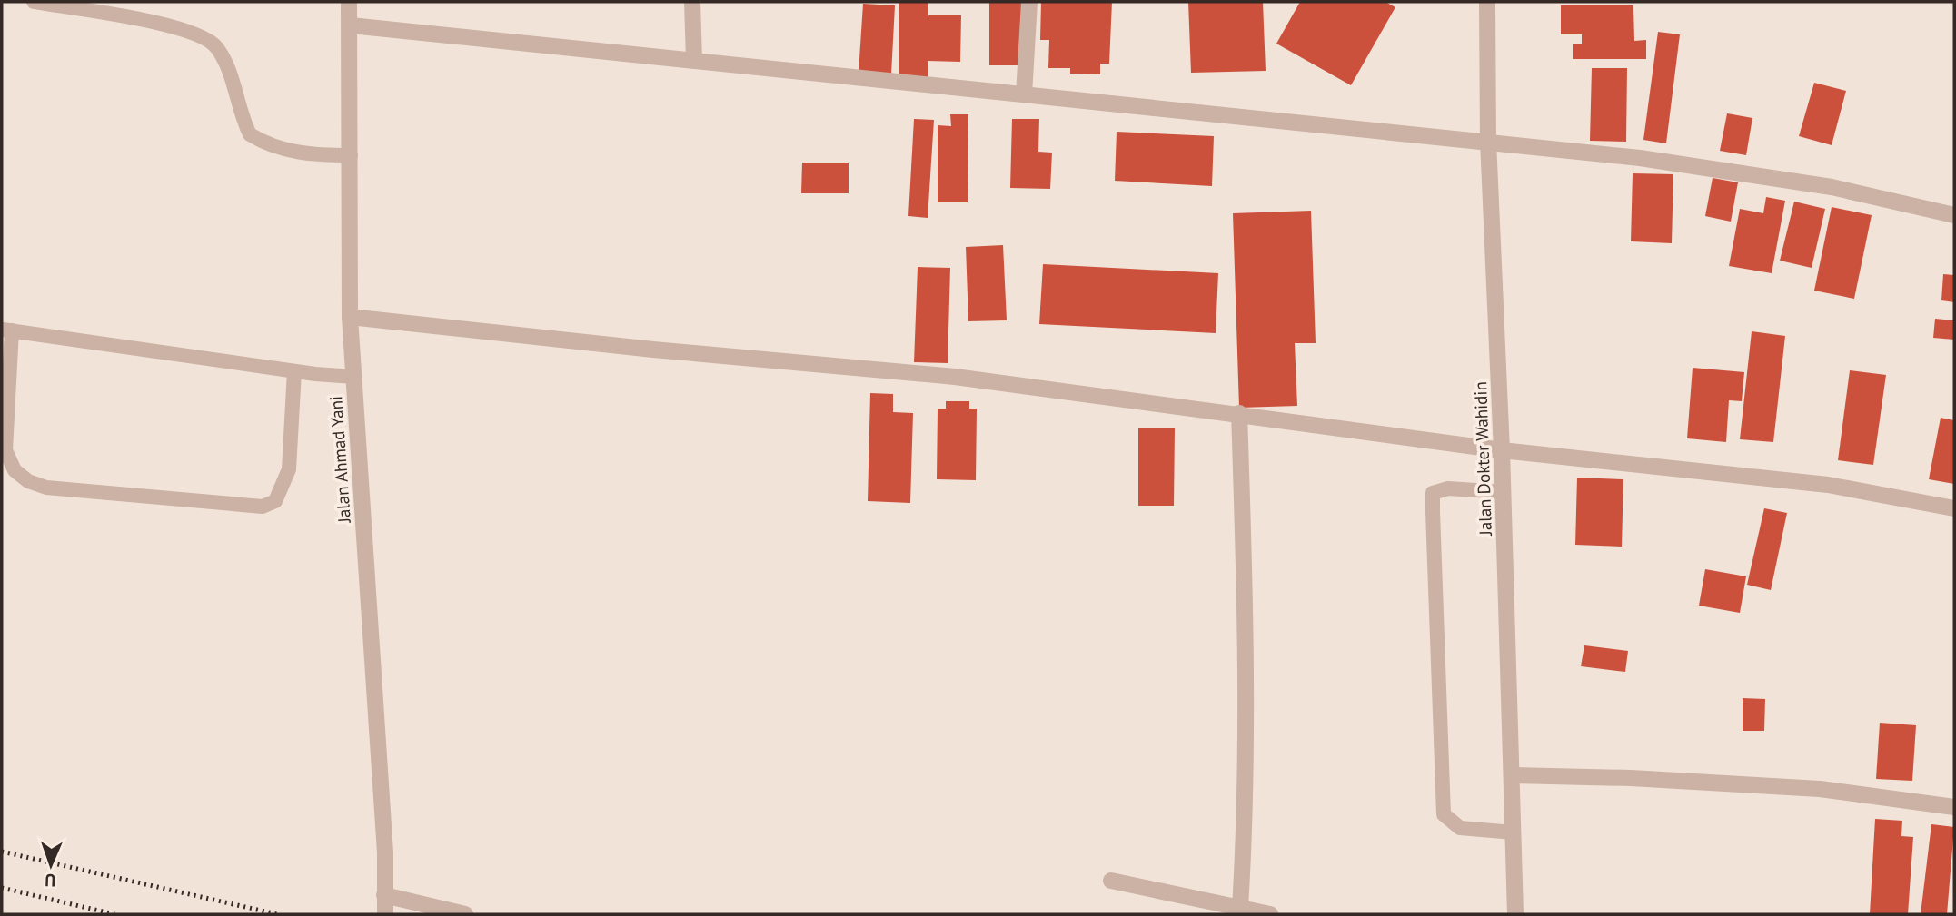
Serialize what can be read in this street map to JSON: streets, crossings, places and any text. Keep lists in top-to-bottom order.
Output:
{
  "streets": {
    "street": ["Jalan Dokter Wahidin", "Jalan Ahmad Yani"]
  },
  "north": "bottom"
}
